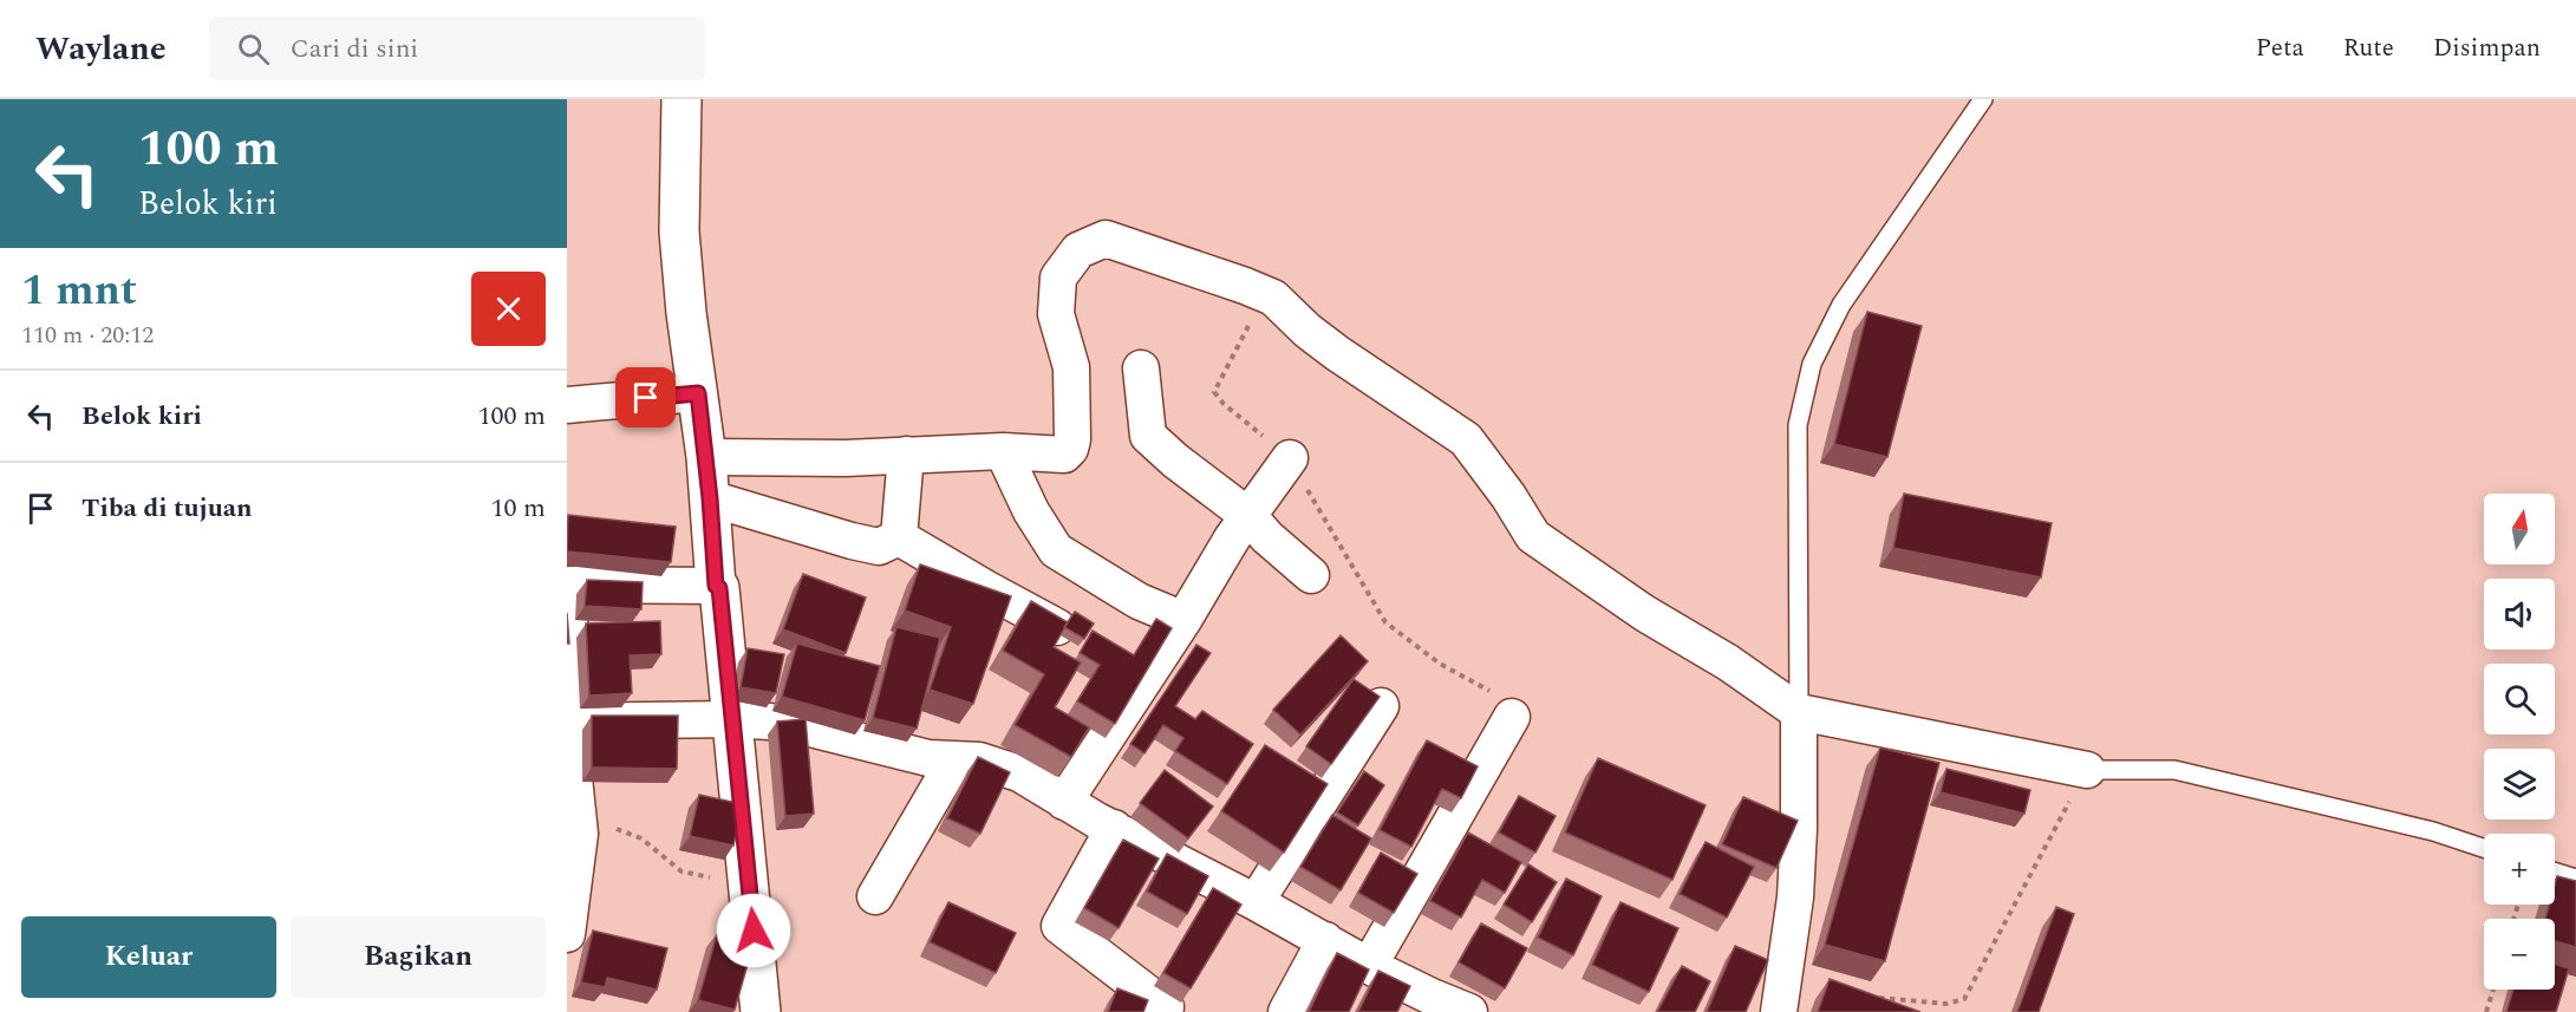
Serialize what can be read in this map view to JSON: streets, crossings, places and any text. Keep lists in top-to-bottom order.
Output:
{
  "north": "top",
  "page": {
    "header": "Waylane",
    "search": "Cari di sini",
    "nav": ["Peta", "Rute", "Disimpan"],
    "turn": ["100 m", "Belok kiri"],
    "heading": ["1 mnt", "110 m · 20:12"],
    "list": [
      {
        "name": "Belok kiri",
        "value": "100 m"
      },
      {
        "name": "Tiba di tujuan",
        "value": "10 m"
      }
    ],
    "map_buttons": ["+", "−"],
    "buttons": ["Keluar", "Bagikan"]
  }
}
